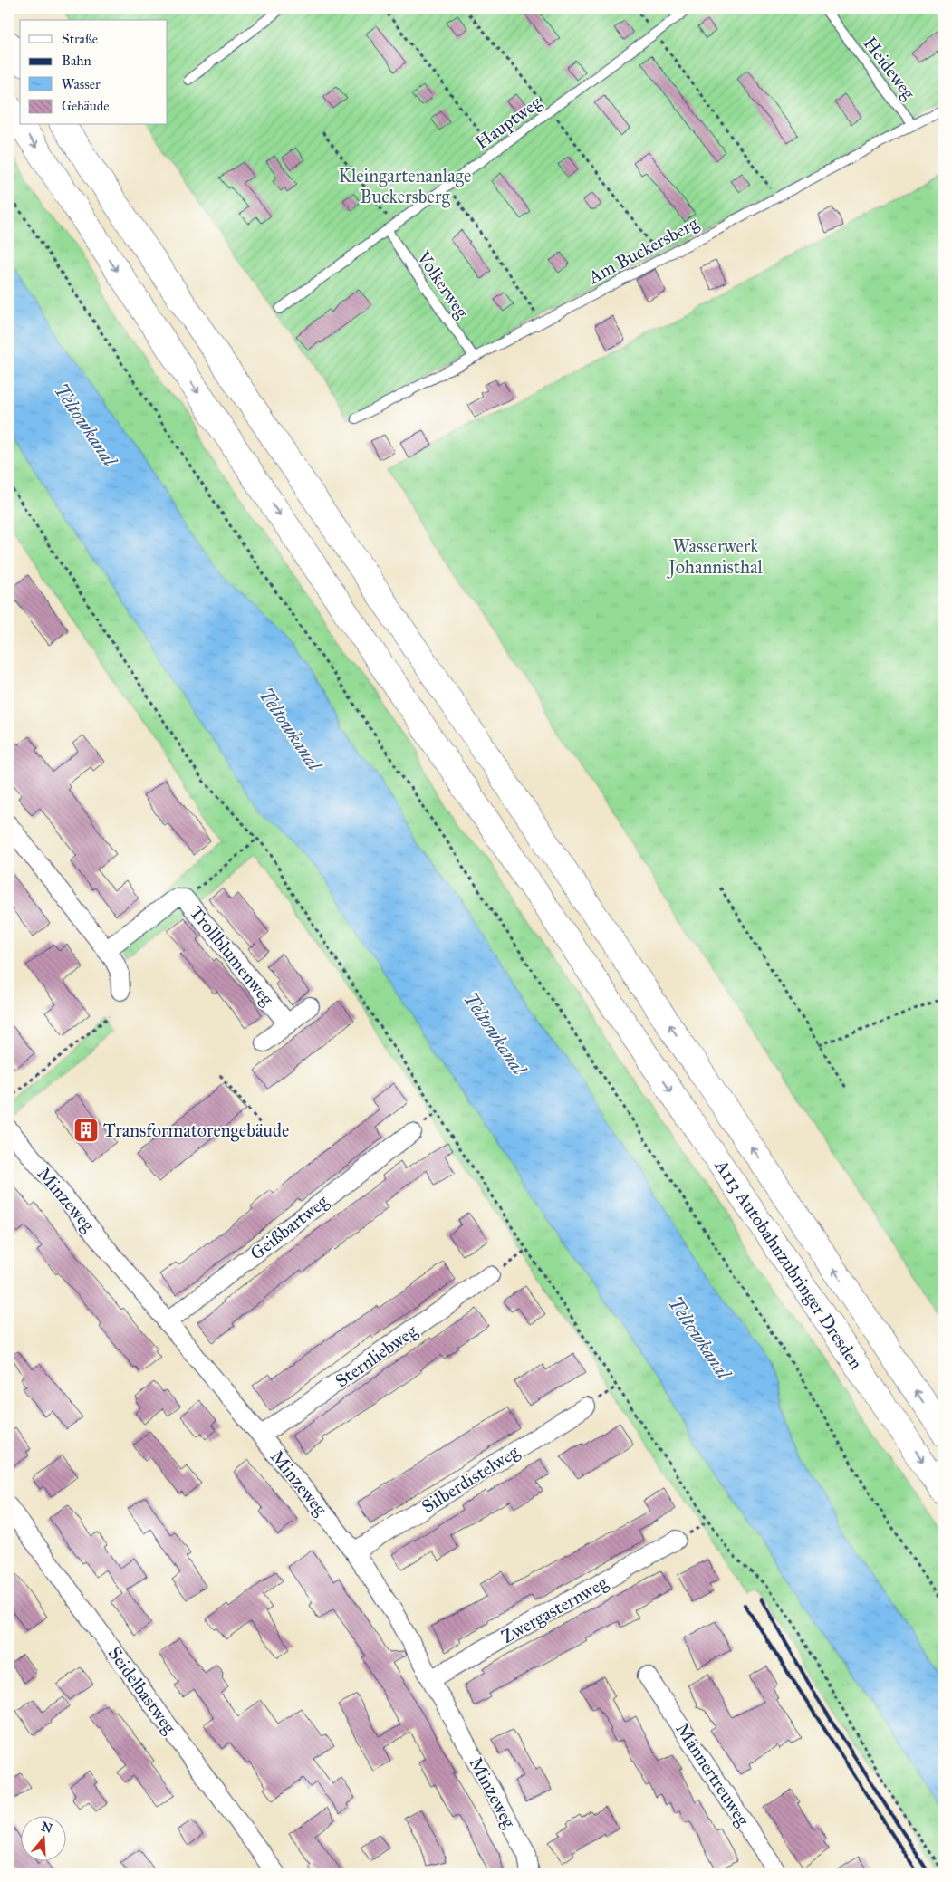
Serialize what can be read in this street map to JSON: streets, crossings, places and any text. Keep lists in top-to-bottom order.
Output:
{
  "streets": {
    "highway": ["A113 Autobahnzubringer Dresden"],
    "street": [
      "Trollblumenweg",
      "Minzeweg",
      "Geißbartweg",
      "Sternliebweg",
      "Silberdistelweg",
      "Zwergasternweg",
      "Seidelbastweg",
      "Männertreuweg"
    ],
    "lane": [
      "Heideweg",
      "Hauptweg",
      "Am Buckersberg",
      "Volkerweg"
    ]
  },
  "crossings": [
    ["Heideweg", "Am Buckersberg"],
    ["Hauptweg", "Volkerweg"],
    ["Am Buckersberg", "Volkerweg"],
    ["Minzeweg", "Geißbartweg"],
    ["Minzeweg", "Sternliebweg"],
    ["Minzeweg", "Silberdistelweg"],
    ["Minzeweg", "Zwergasternweg"]
  ],
  "water": ["Teltowkanal"],
  "parks": ["Kleingartenanlage Buckersberg", "Wasserwerk Johannisthal"],
  "places": {
    "building": ["Transformatorengebäude"]
  },
  "legend": [
    "Straße",
    "Bahn",
    "Wasser",
    "Gebäude"
  ],
  "north": "top"
}
